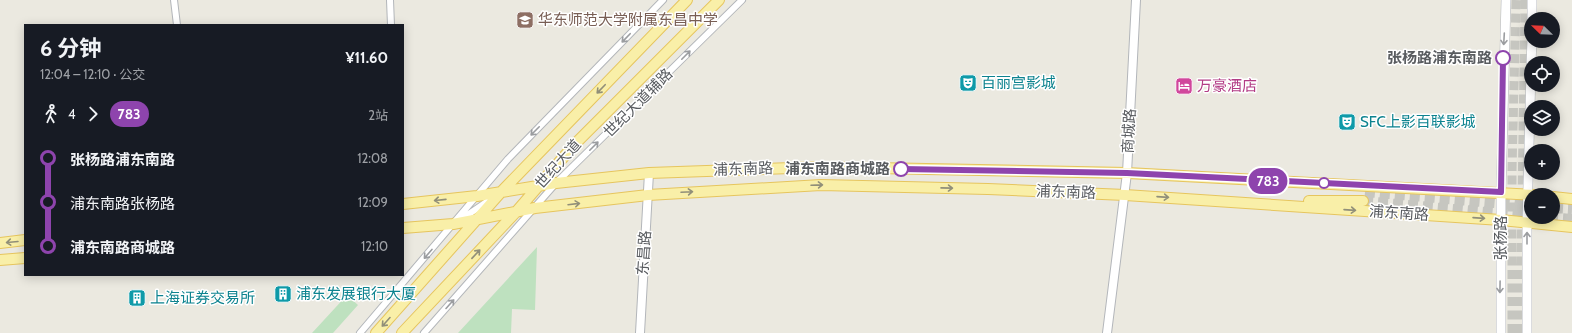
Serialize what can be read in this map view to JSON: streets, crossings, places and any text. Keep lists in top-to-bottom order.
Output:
{
  "streets": {
    "main road": ["世纪大道", "浦东南路", "张杨路"],
    "street": ["世纪大道辅路", "商城路", "东昌路"]
  },
  "crossings": [
    ["世纪大道辅路", "浦东南路"],
    ["商城路", "浦东南路"],
    ["世纪大道", "浦东南路"],
    ["浦东南路", "张杨路"],
    ["浦东南路", "东昌路"]
  ],
  "places": {
    "school or university": ["华东师范大学附属东昌中学"],
    "other": ["张杨路浦东南路", "浦东南路商城路"],
    "theatre": ["百丽宫影城", "SFC上影百联影城"],
    "hotel": ["万豪酒店"],
    "building": ["浦东发展银行大厦", "上海证券交易所"]
  },
  "lines": ["bus line 783"],
  "north": "top left",
  "page": {
    "on_map": "783",
    "map_buttons": ["+", "−"],
    "heading": ["6 分钟", "12:04 – 12:10 · 公交", "¥11.60"],
    "legs": ["4", "783", "2站"],
    "list": [
      {
        "name": "张杨路浦东南路",
        "value": "12:08"
      },
      {
        "name": "浦东南路张杨路",
        "value": "12:09"
      },
      {
        "name": "浦东南路商城路",
        "value": "12:10"
      }
    ]
  }
}
